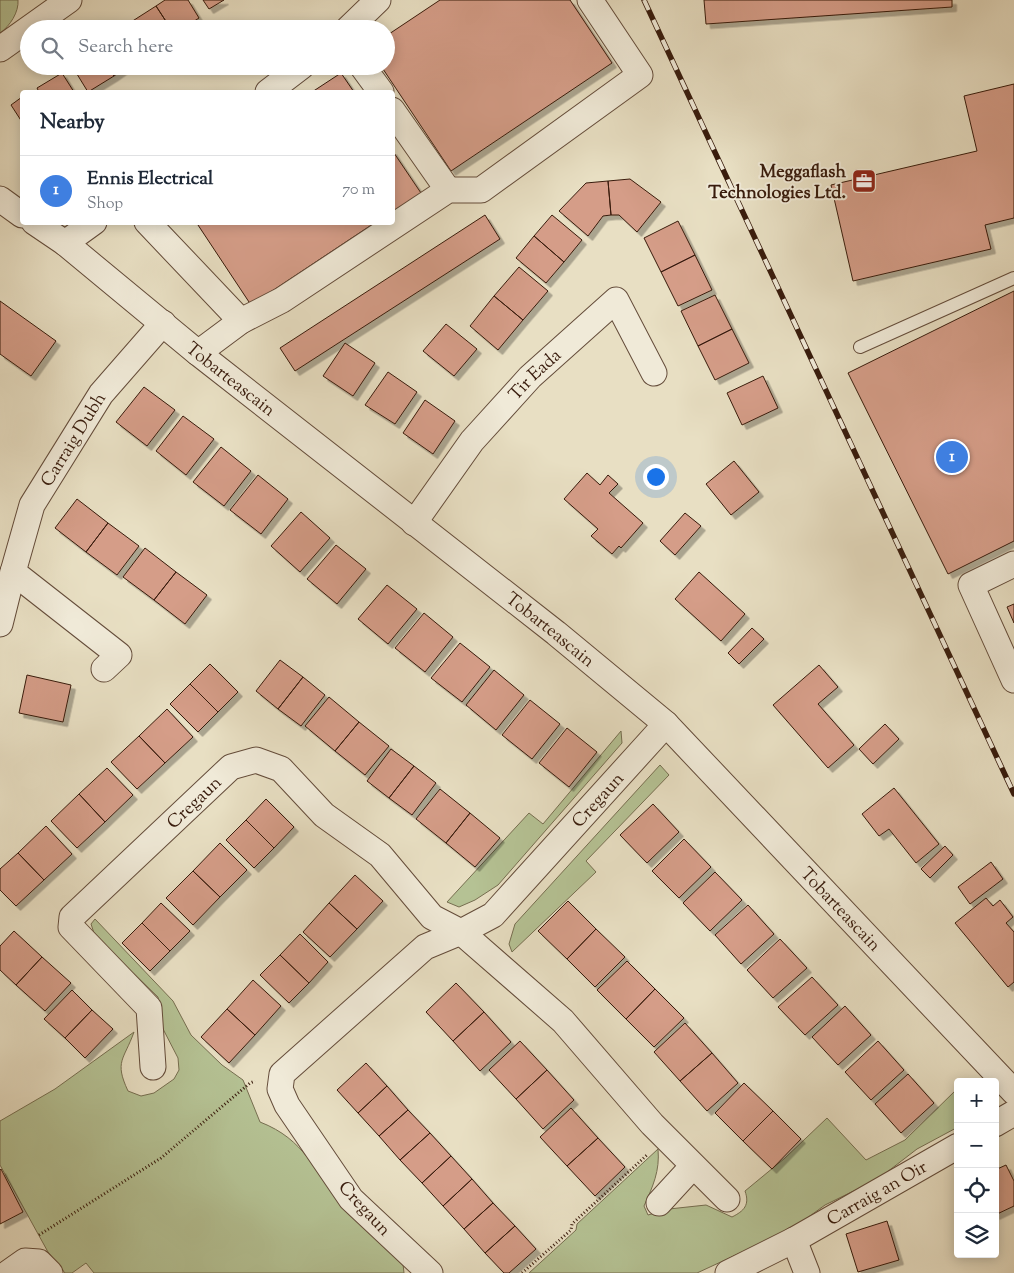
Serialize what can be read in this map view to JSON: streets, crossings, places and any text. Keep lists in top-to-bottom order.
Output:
{
  "streets": {
    "street": [
      "Tir Eada",
      "Tobarteascain",
      "Carraig Dubh",
      "Cregaun",
      "Carraig an Oir"
    ]
  },
  "crossings": [
    ["Tir Eada", "Tobarteascain"],
    ["Tobarteascain", "Carraig Dubh"],
    ["Tobarteascain", "Cregaun"]
  ],
  "places": {
    "office": ["Meggaflash Technologies Ltd."]
  },
  "page": {
    "search": "Search here",
    "heading": "Nearby",
    "list": [
      {
        "mark": "1",
        "name": "Ennis Electrical",
        "note": "Shop",
        "value": "70 m"
      }
    ],
    "pins": "1",
    "map_buttons": ["+", "−"]
  }
}
